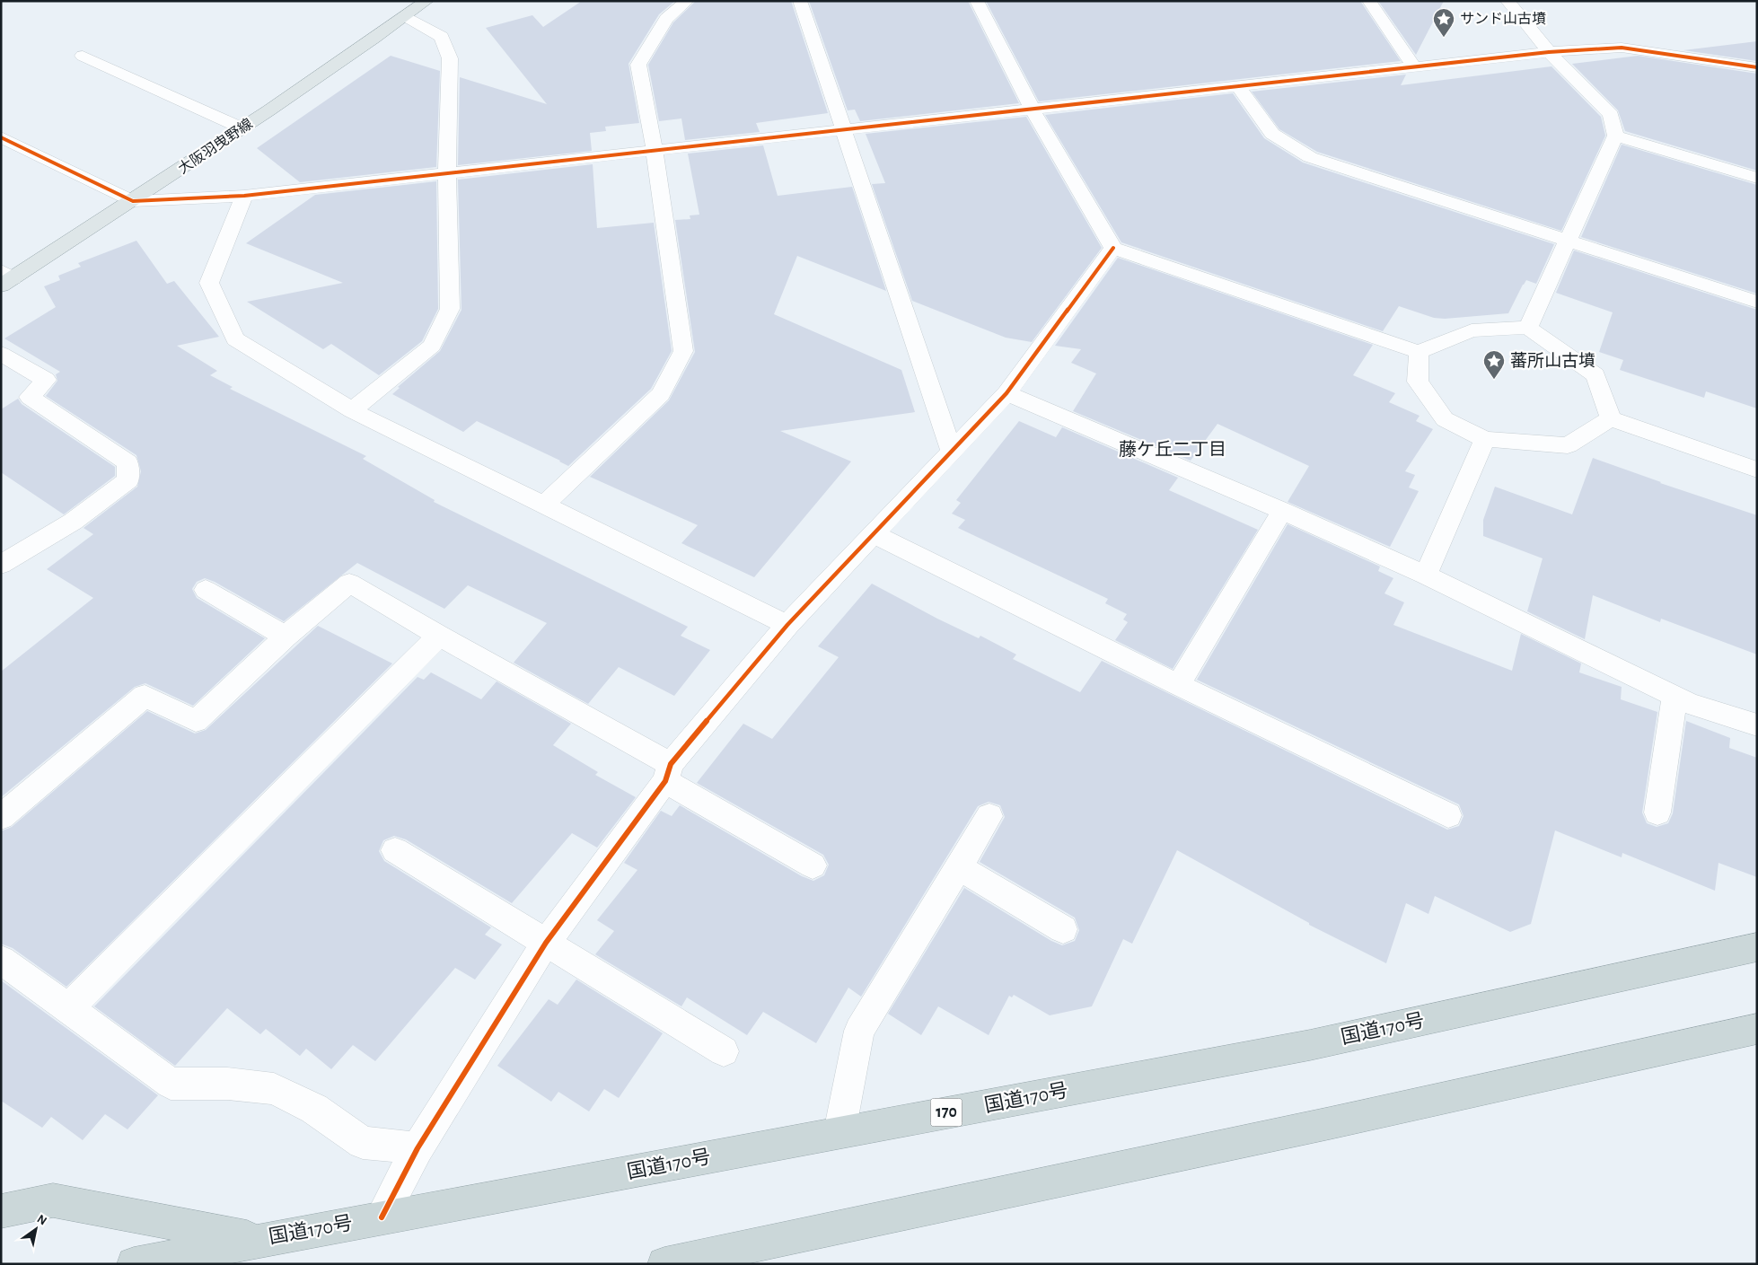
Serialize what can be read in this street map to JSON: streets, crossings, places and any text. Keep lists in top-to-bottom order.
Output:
{
  "streets": {
    "highway": ["国道170号", "170"],
    "main road": ["大阪羽曳野線"]
  },
  "districts": ["藤ケ丘二丁目"],
  "places": {
    "place": ["サンド山古墳", "蕃所山古墳"]
  },
  "north": "top right"
}
